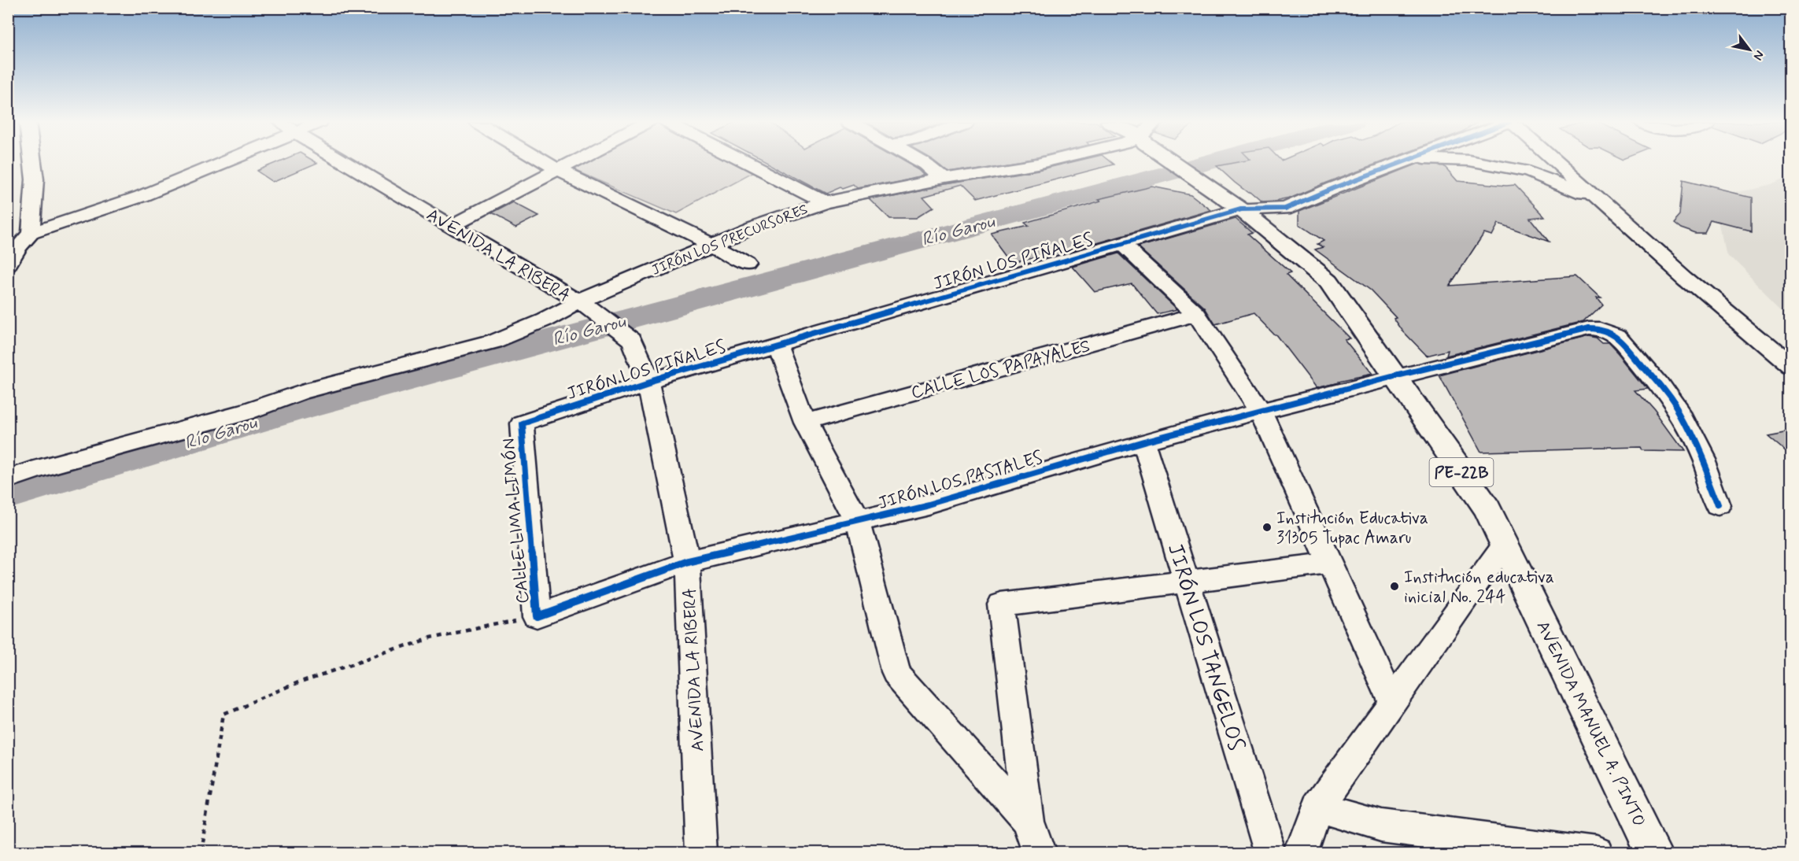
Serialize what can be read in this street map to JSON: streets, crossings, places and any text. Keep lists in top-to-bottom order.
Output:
{
  "streets": {
    "highway": ["PE-22B", "AVENIDA MANUEL A. PINTO"],
    "street": [
      "JIRÓN LOS PRECURSORES",
      "AVENIDA LA RIBERA",
      "JIRÓN LOS PIÑALES",
      "CALLE LOS PAPAYALES",
      "JIRÓN LOS PASTALES",
      "CALLE LIMA LIMÓN",
      "JIRÓN LOS TANGELOS"
    ]
  },
  "crossings": [
    ["JIRÓN LOS PRECURSORES", "AVENIDA LA RIBERA"],
    ["AVENIDA LA RIBERA", "JIRÓN LOS PIÑALES"],
    ["AVENIDA LA RIBERA", "JIRÓN LOS PASTALES"],
    ["JIRÓN LOS PIÑALES", "CALLE LIMA LIMÓN"],
    ["JIRÓN LOS PIÑALES", "AVENIDA MANUEL A. PINTO"],
    ["JIRÓN LOS PASTALES", "CALLE LIMA LIMÓN"],
    ["JIRÓN LOS PASTALES", "JIRÓN LOS TANGELOS"],
    ["JIRÓN LOS PASTALES", "AVENIDA MANUEL A. PINTO"]
  ],
  "water": ["Río Garou"],
  "places": ["Institución Educativa 31305 Tupac Amaru", "Institución educativa inicial No. 244"],
  "north": "bottom right"
}
